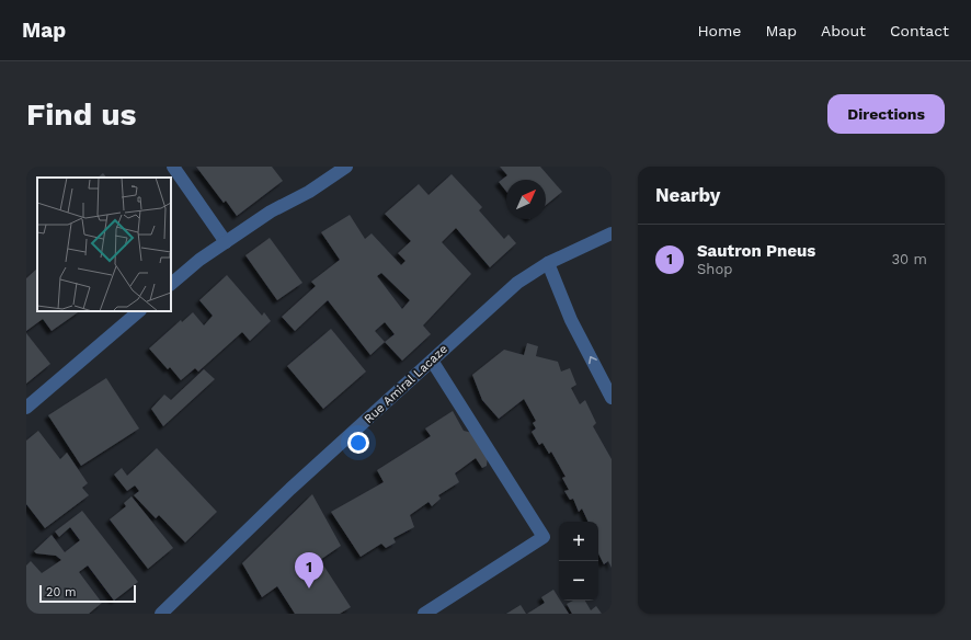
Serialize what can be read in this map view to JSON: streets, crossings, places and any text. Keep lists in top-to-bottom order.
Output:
{
  "streets": {
    "street": ["Rue Amiral Lacaze"]
  },
  "scale_bar": "20 m",
  "north": "top right",
  "page": {
    "header": "Map",
    "nav": [
      "Home",
      "Map",
      "About",
      "Contact"
    ],
    "buttons": "Directions",
    "title": "Find us",
    "heading": "Nearby",
    "list": [
      {
        "mark": "1",
        "name": "Sautron Pneus",
        "note": "Shop",
        "value": "30 m"
      }
    ],
    "map_buttons": ["+", "−"],
    "pins": "1",
    "scale": "20 m"
  }
}
